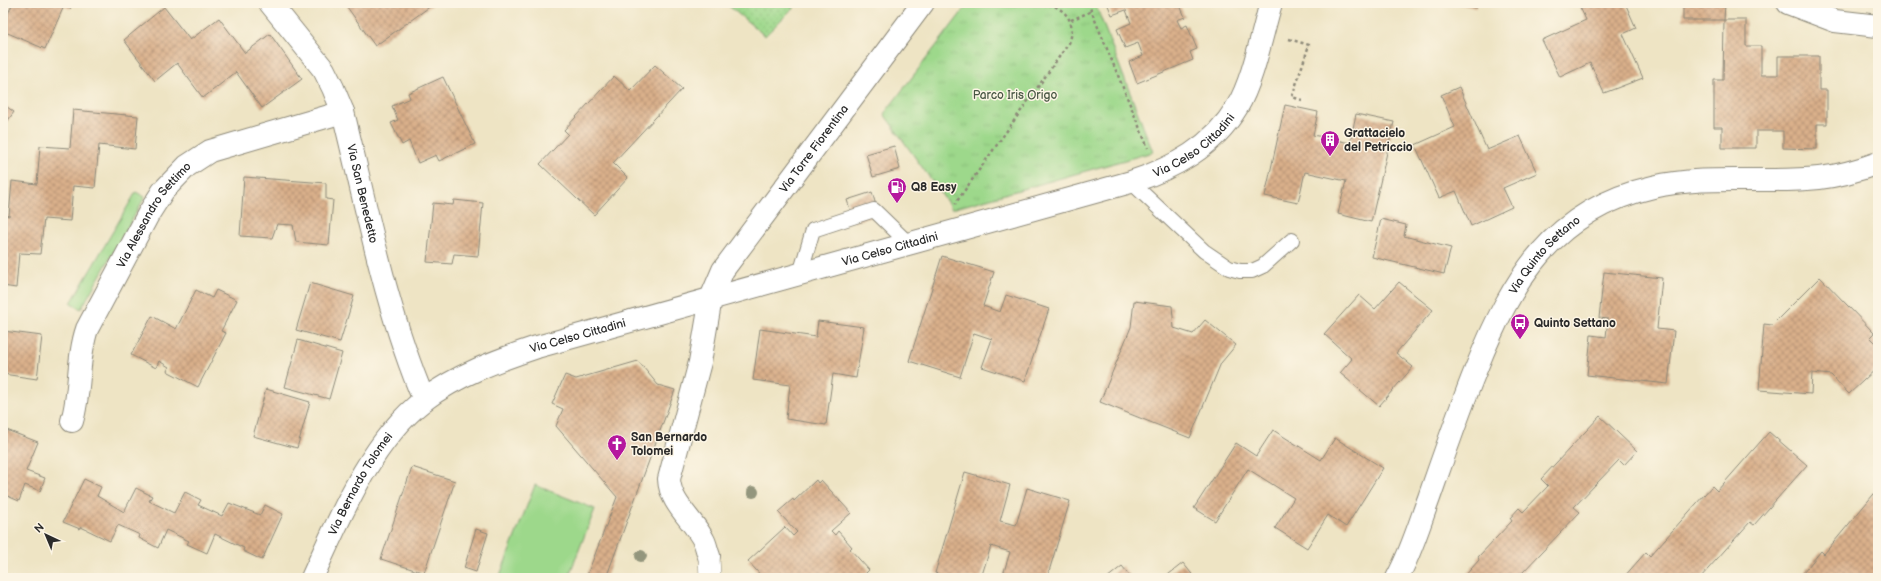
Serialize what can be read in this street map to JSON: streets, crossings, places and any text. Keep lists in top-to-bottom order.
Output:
{
  "streets": {
    "street": [
      "Via Celso Cittadini",
      "Via Torre Fiorentina",
      "Via San Benedetto",
      "Via Alessandro Settimo",
      "Via Quinto Settano",
      "Via Bernardo Tolomei"
    ]
  },
  "crossings": [
    ["Via Celso Cittadini", "Via Torre Fiorentina"],
    ["Via Celso Cittadini", "Via San Benedetto"],
    ["Via Celso Cittadini", "Via Bernardo Tolomei"],
    ["Via San Benedetto", "Via Alessandro Settimo"],
    ["Via San Benedetto", "Via Bernardo Tolomei"]
  ],
  "parks": ["Parco Iris Origo"],
  "places": {
    "building": ["Grattacielo del Petriccio"],
    "fuel station": ["Q8 Easy"],
    "bus stop": ["Quinto Settano"],
    "church": ["San Bernardo Tolomei"]
  },
  "north": "top left"
}
